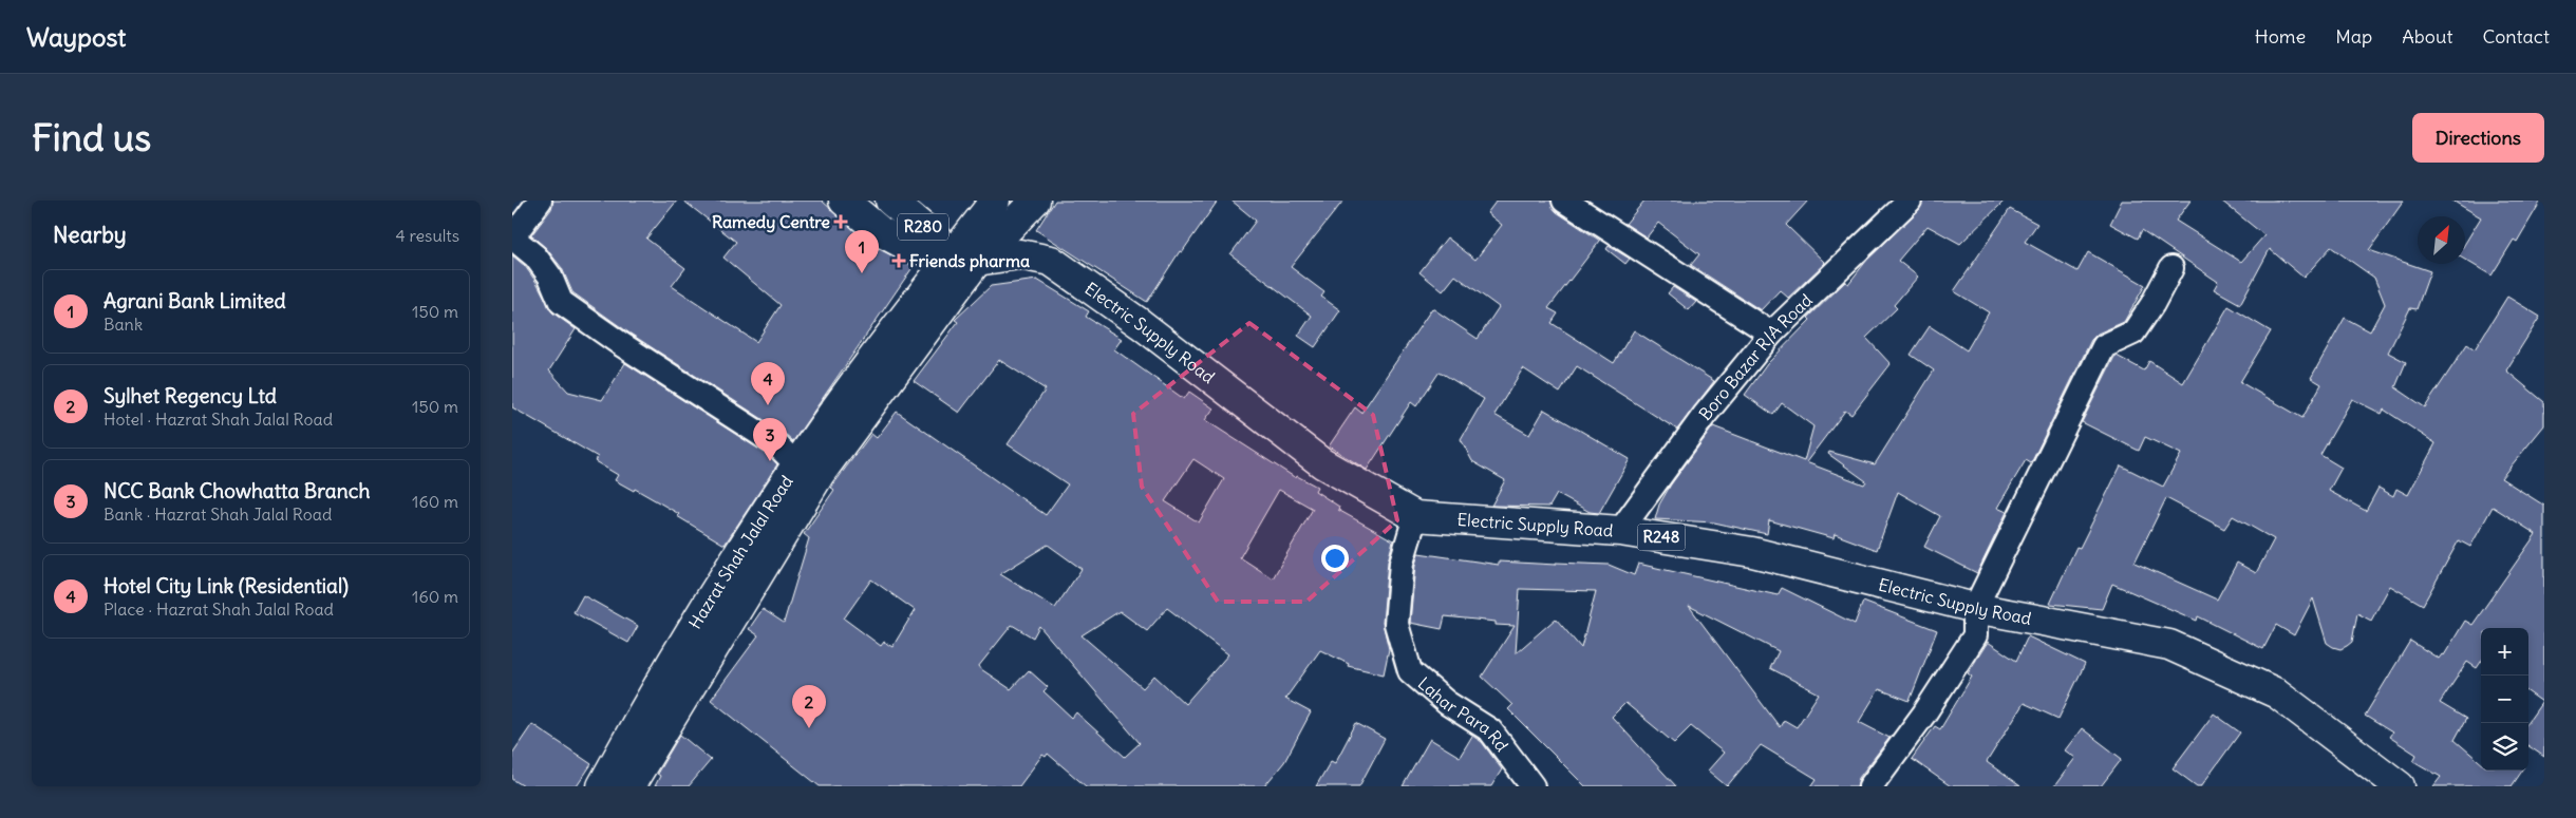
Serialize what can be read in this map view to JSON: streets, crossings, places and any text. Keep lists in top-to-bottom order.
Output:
{
  "streets": {
    "main road": [
      "R280",
      "Electric Supply Road",
      "R248",
      "Hazrat Shah Jalal Road"
    ],
    "street": ["Boro Bazar R/A Road", "Lahar Para Rd"]
  },
  "crossings": [
    ["R280", "Electric Supply Road"],
    ["R280", "Hazrat Shah Jalal Road"],
    ["Electric Supply Road", "Boro Bazar R/A Road"],
    ["Electric Supply Road", "Hazrat Shah Jalal Road"],
    ["Electric Supply Road", "Lahar Para Rd"]
  ],
  "places": {
    "health": ["Ramedy Centre", "Friends pharma"]
  },
  "north": "top right",
  "page": {
    "header": "Waypost",
    "nav": [
      "Home",
      "Map",
      "About",
      "Contact"
    ],
    "buttons": "Directions",
    "title": "Find us",
    "heading": ["Nearby", "4 results"],
    "pins": [
      "1",
      "4",
      "3",
      "2"
    ],
    "list": [
      {
        "mark": "1",
        "name": "Agrani Bank Limited",
        "note": "Bank",
        "value": "150 m"
      },
      {
        "mark": "2",
        "name": "Sylhet Regency Ltd",
        "note": "Hotel · Hazrat Shah Jalal Road",
        "value": "150 m"
      },
      {
        "mark": "3",
        "name": "NCC Bank Chowhatta Branch",
        "note": "Bank · Hazrat Shah Jalal Road",
        "value": "160 m"
      },
      {
        "mark": "4",
        "name": "Hotel City Link (Residential)",
        "note": "Place · Hazrat Shah Jalal Road",
        "value": "160 m"
      }
    ],
    "map_buttons": ["+", "−"]
  }
}
